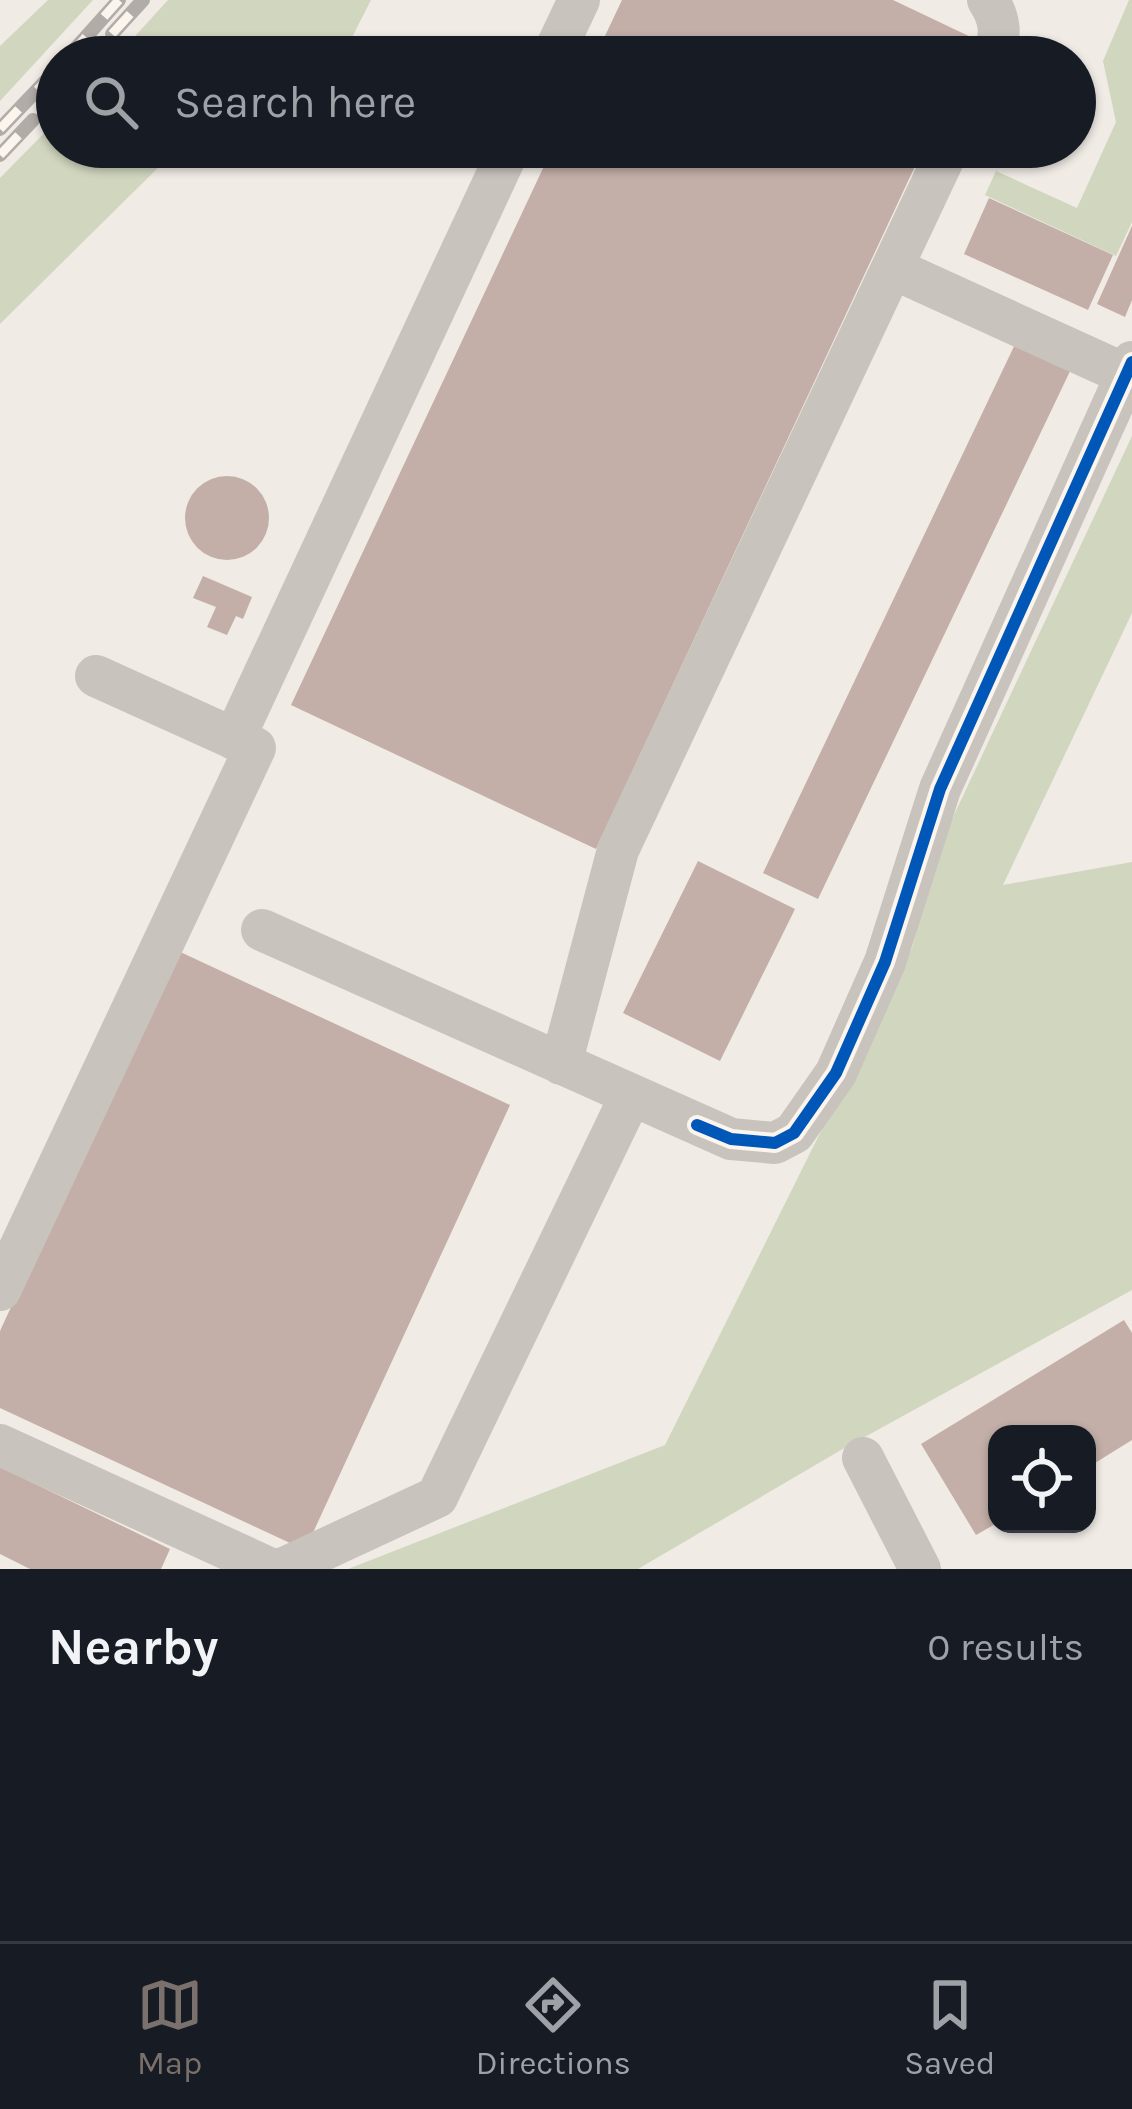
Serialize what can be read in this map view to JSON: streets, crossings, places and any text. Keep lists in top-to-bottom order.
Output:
{
  "page": {
    "search": "Search here",
    "heading": ["Nearby", "0 results"],
    "nav": ["Map", "Directions", "Saved"]
  }
}
